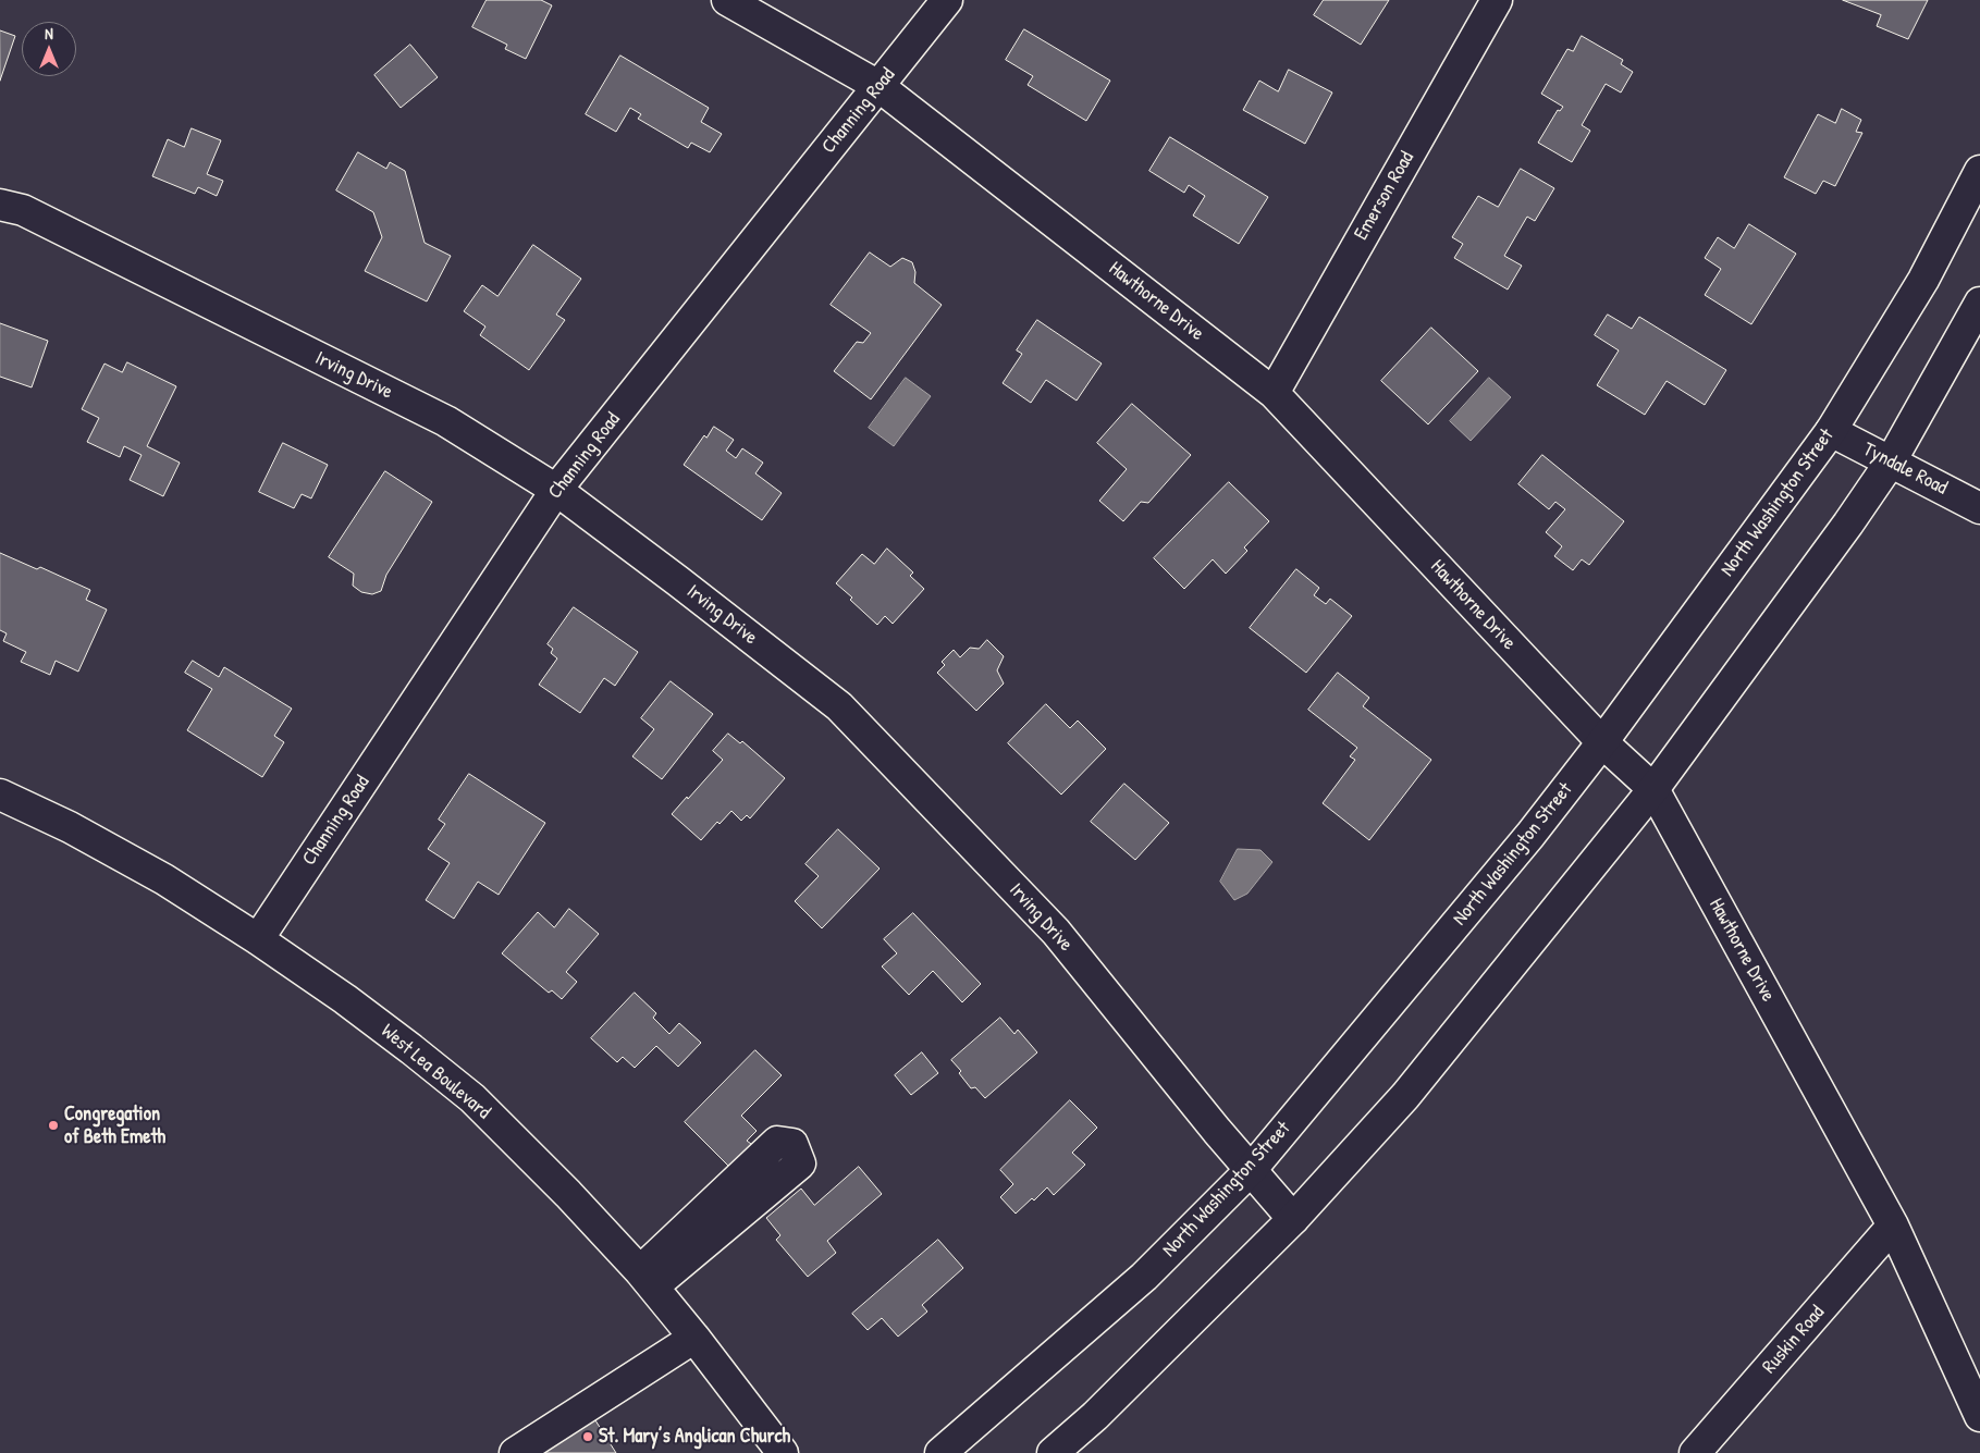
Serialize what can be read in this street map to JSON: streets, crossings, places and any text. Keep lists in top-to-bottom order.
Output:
{
  "streets": {
    "street": [
      "Channing Road",
      "Emerson Road",
      "Hawthorne Drive",
      "Irving Drive",
      "Tyndale Road",
      "North Washington Street",
      "West Lea Boulevard",
      "Ruskin Road"
    ]
  },
  "crossings": [
    ["Channing Road", "Hawthorne Drive"],
    ["Channing Road", "Irving Drive"],
    ["Channing Road", "West Lea Boulevard"],
    ["Emerson Road", "Hawthorne Drive"],
    ["Hawthorne Drive", "North Washington Street"],
    ["Hawthorne Drive", "Ruskin Road"],
    ["Irving Drive", "North Washington Street"],
    ["Tyndale Road", "North Washington Street"]
  ],
  "places": ["Congregation of Beth Emeth", "St. Mary’s Anglican Church"],
  "north": "top"
}
